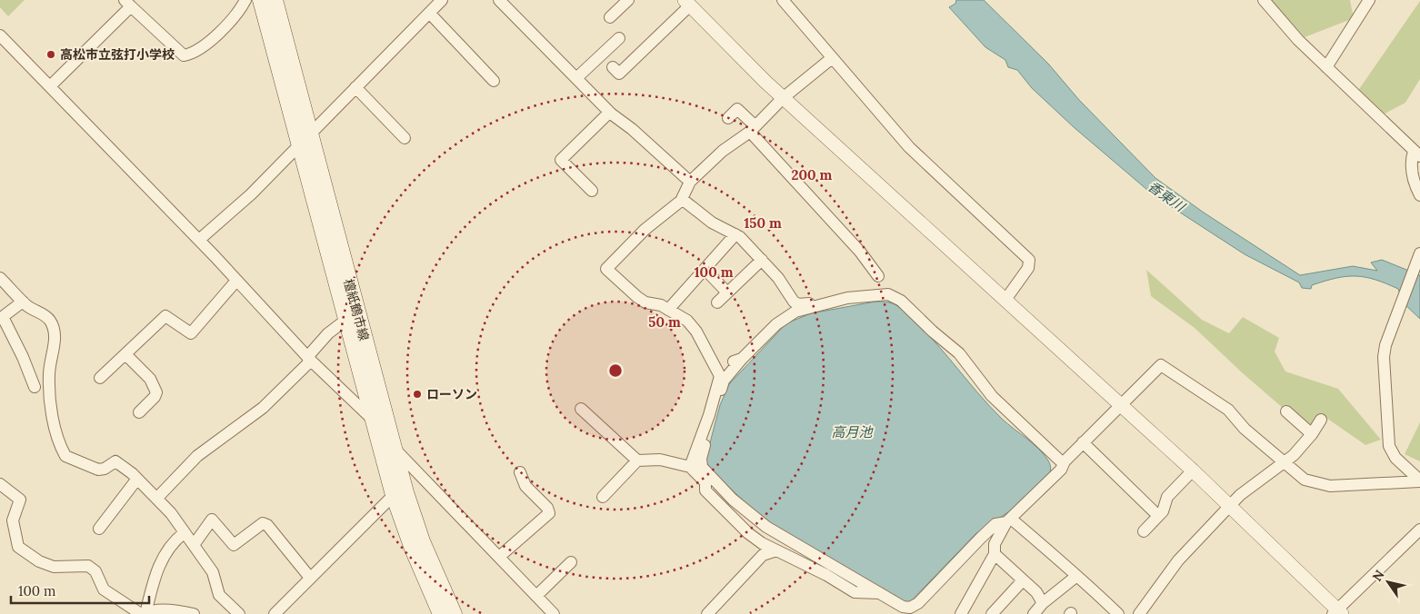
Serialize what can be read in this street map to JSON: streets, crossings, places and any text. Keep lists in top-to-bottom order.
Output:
{
  "streets": {
    "main road": ["檀紙鶴市線"]
  },
  "water": ["香東川", "高月池"],
  "places": ["高松市立弦打小学校", "ローソン"],
  "scale_bar": "100 m",
  "north": "top left",
  "rings": [
    "200 m",
    "150 m",
    "100 m",
    "50 m"
  ]
}
